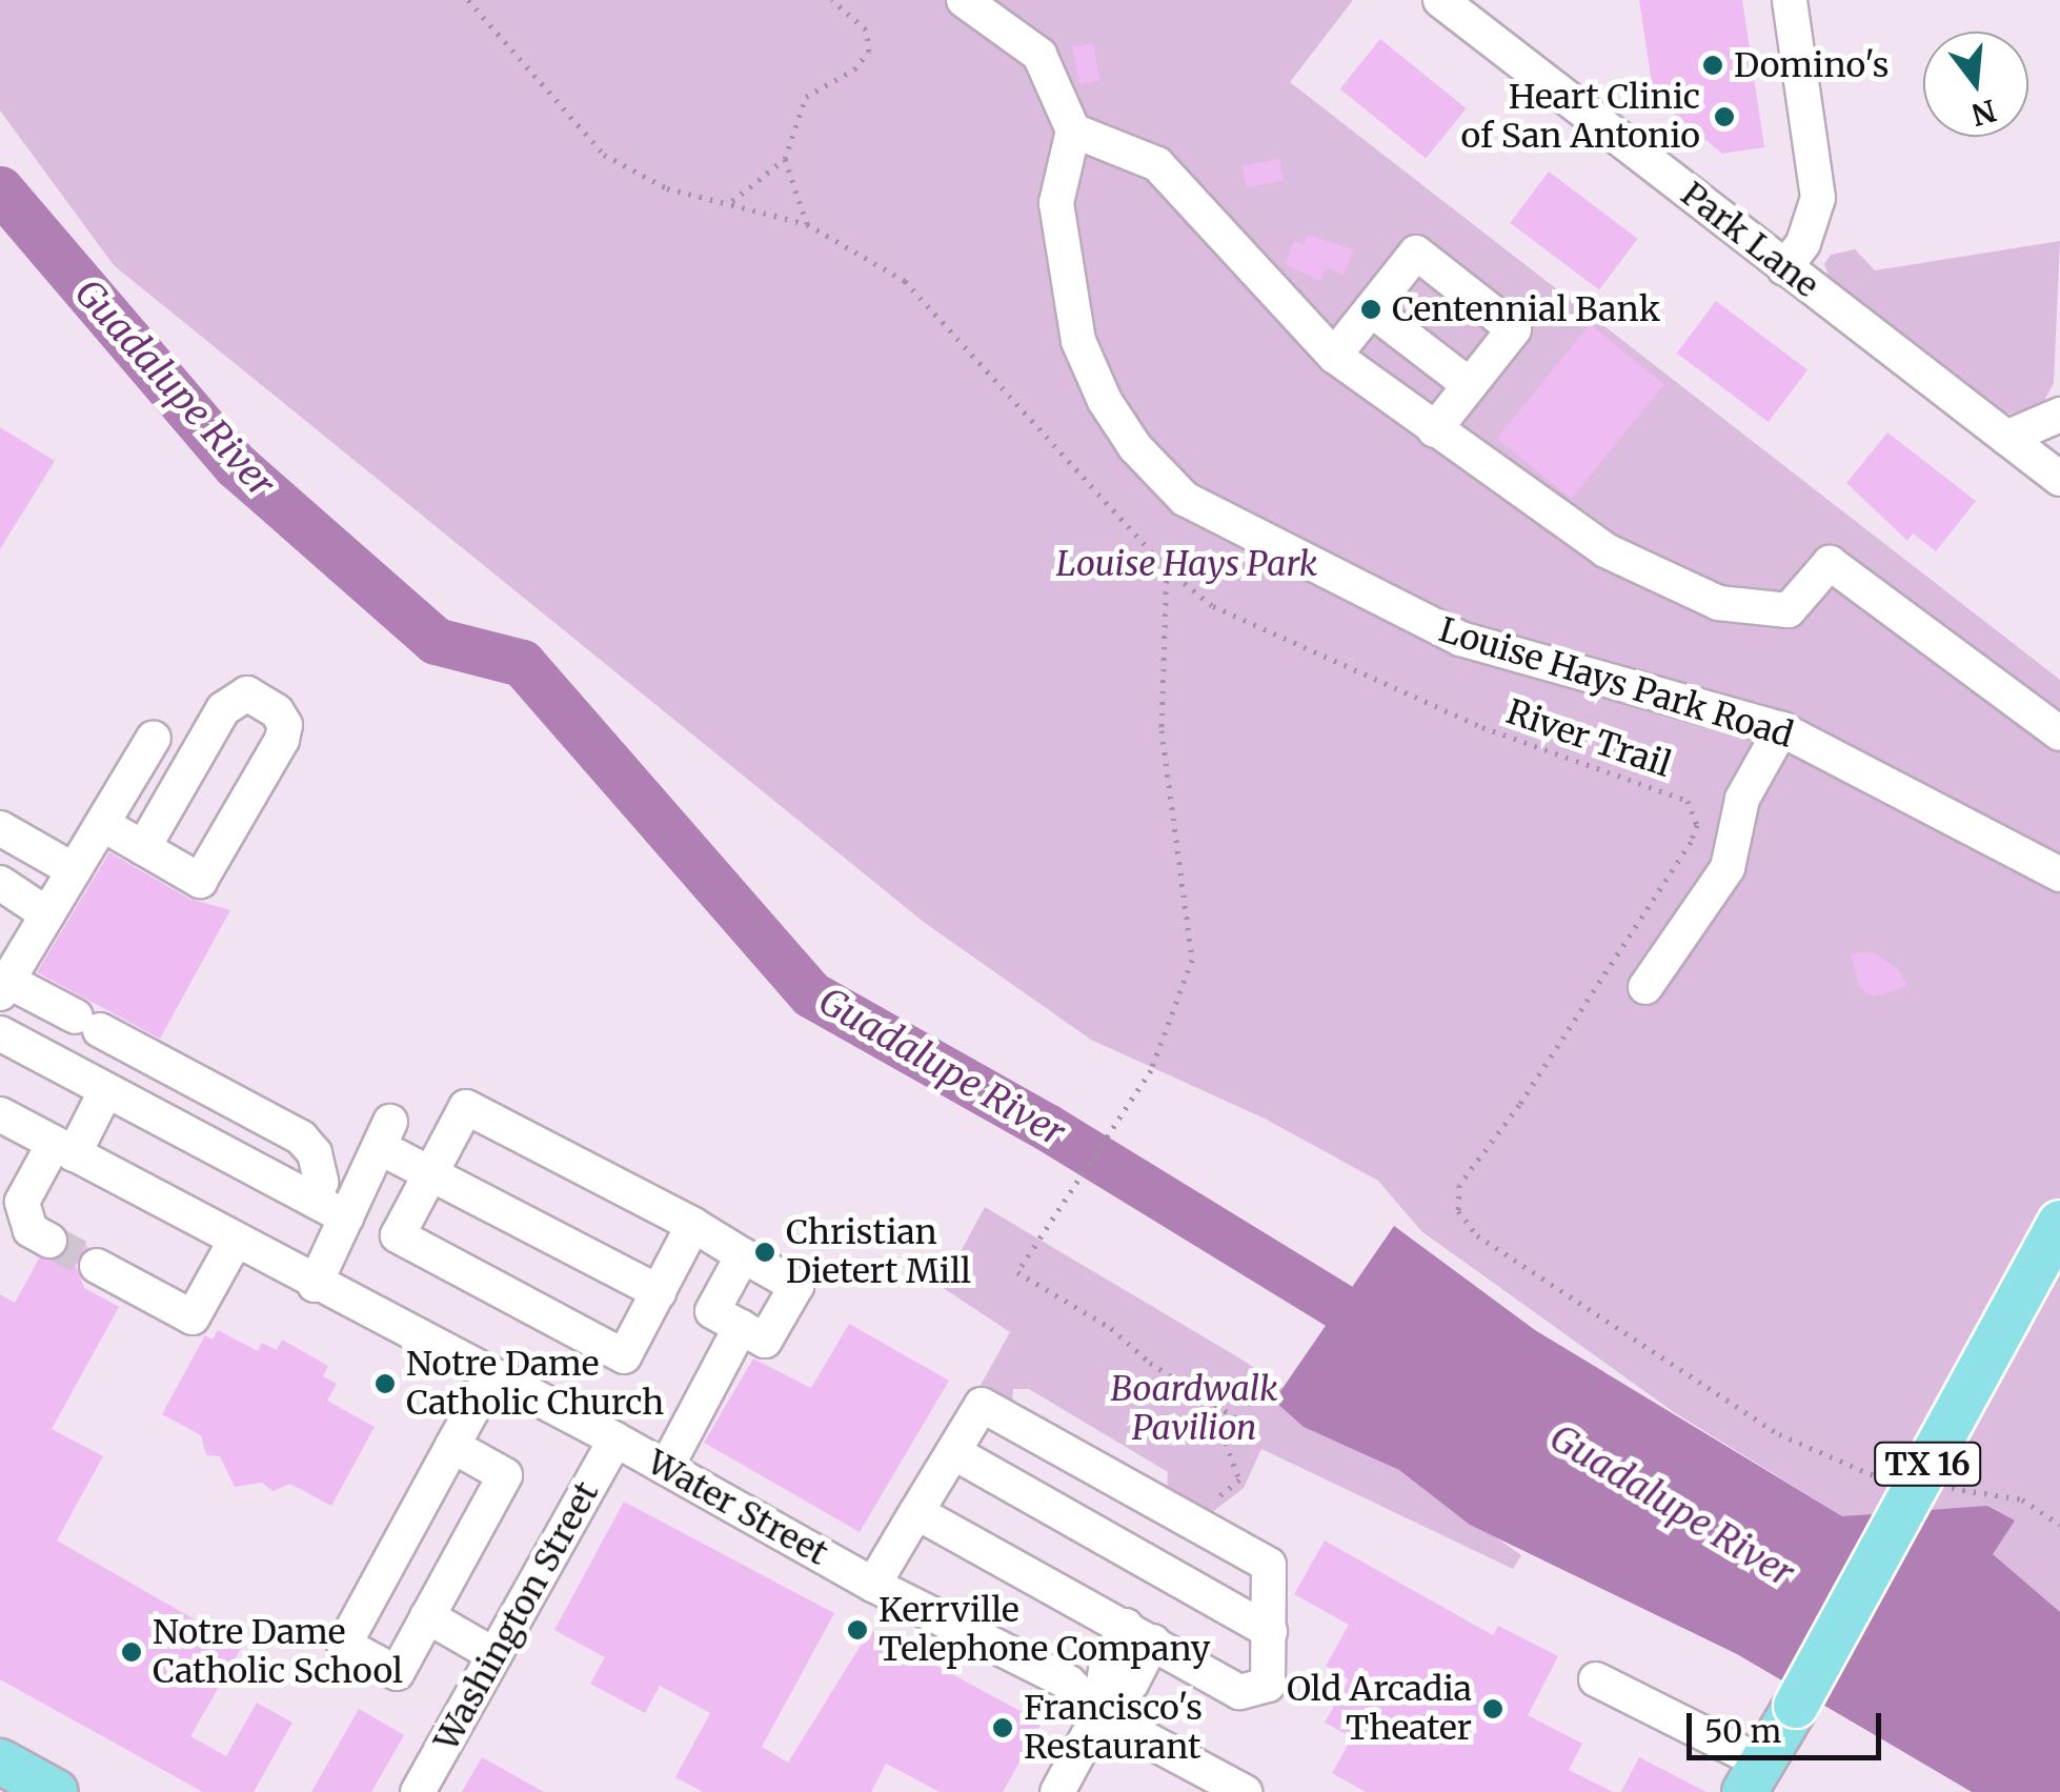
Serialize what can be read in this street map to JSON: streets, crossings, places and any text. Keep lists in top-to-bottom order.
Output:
{
  "streets": {
    "main road": ["TX 16"],
    "street": [
      "Park Lane",
      "Louise Hays Park Road",
      "Water Street",
      "Washington Street"
    ],
    "path": ["River Trail"]
  },
  "crossings": [
    ["Water Street", "Washington Street"]
  ],
  "water": ["Guadalupe River"],
  "parks": ["Louise Hays Park", "Boardwalk Pavilion"],
  "places": [
    "Domino's",
    "Heart Clinic of San Antonio",
    "Centennial Bank",
    "Christian Dietert Mill",
    "Notre Dame Catholic Church",
    "Kerrville Telephone Company",
    "Notre Dame Catholic School",
    "Old Arcadia Theater",
    "Francisco's Restaurant"
  ],
  "scale_bar": "50 m",
  "north": "bottom"
}
